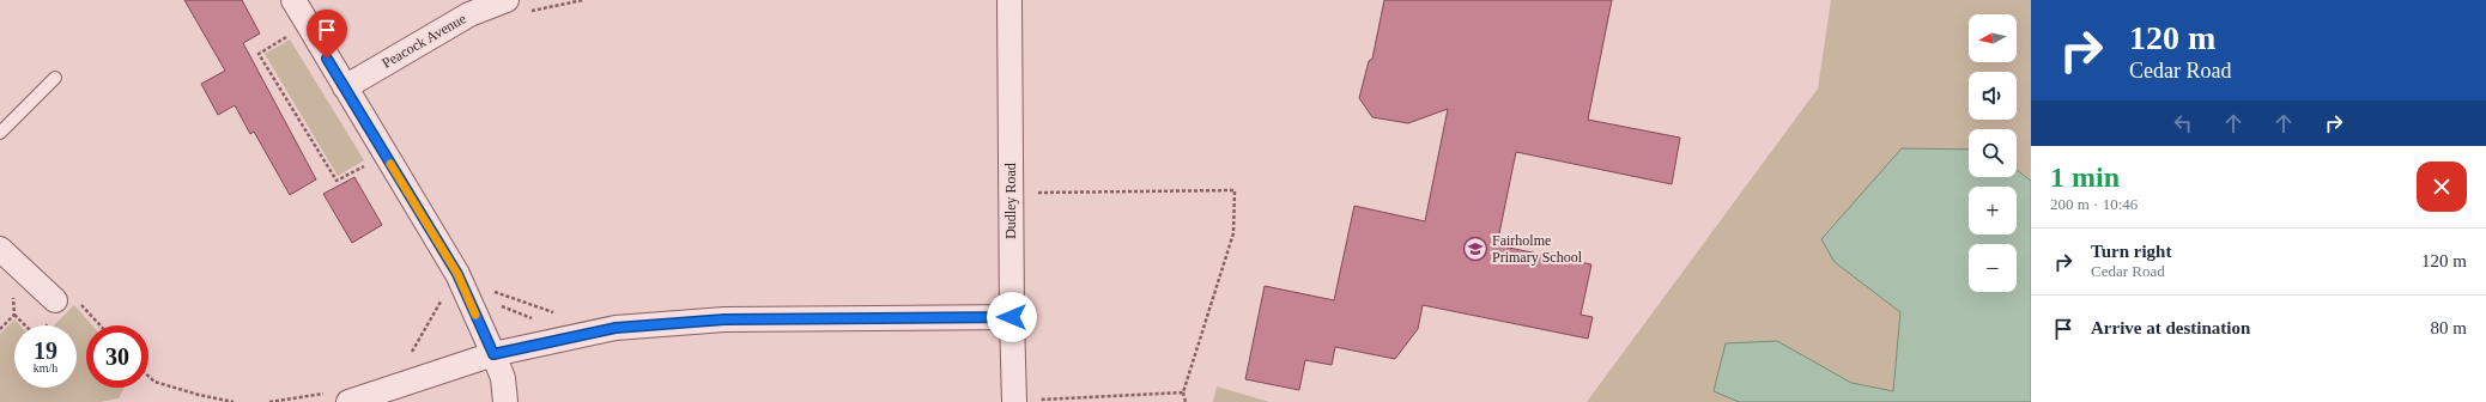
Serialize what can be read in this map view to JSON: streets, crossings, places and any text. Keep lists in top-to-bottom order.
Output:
{
  "streets": {
    "street": ["Peacock Avenue", "Dudley Road"]
  },
  "places": {
    "school or university": ["Fairholme Primary School"]
  },
  "north": "left",
  "page": {
    "turn": ["120 m", "Cedar Road"],
    "map_buttons": ["+", "−"],
    "heading": ["1 min", "200 m · 10:46"],
    "list": [
      {
        "name": "Turn right",
        "note": "Cedar Road",
        "value": "120 m"
      },
      {
        "name": "Arrive at destination",
        "value": "80 m"
      }
    ],
    "speed": "19 km/h",
    "limit": "30"
  }
}
